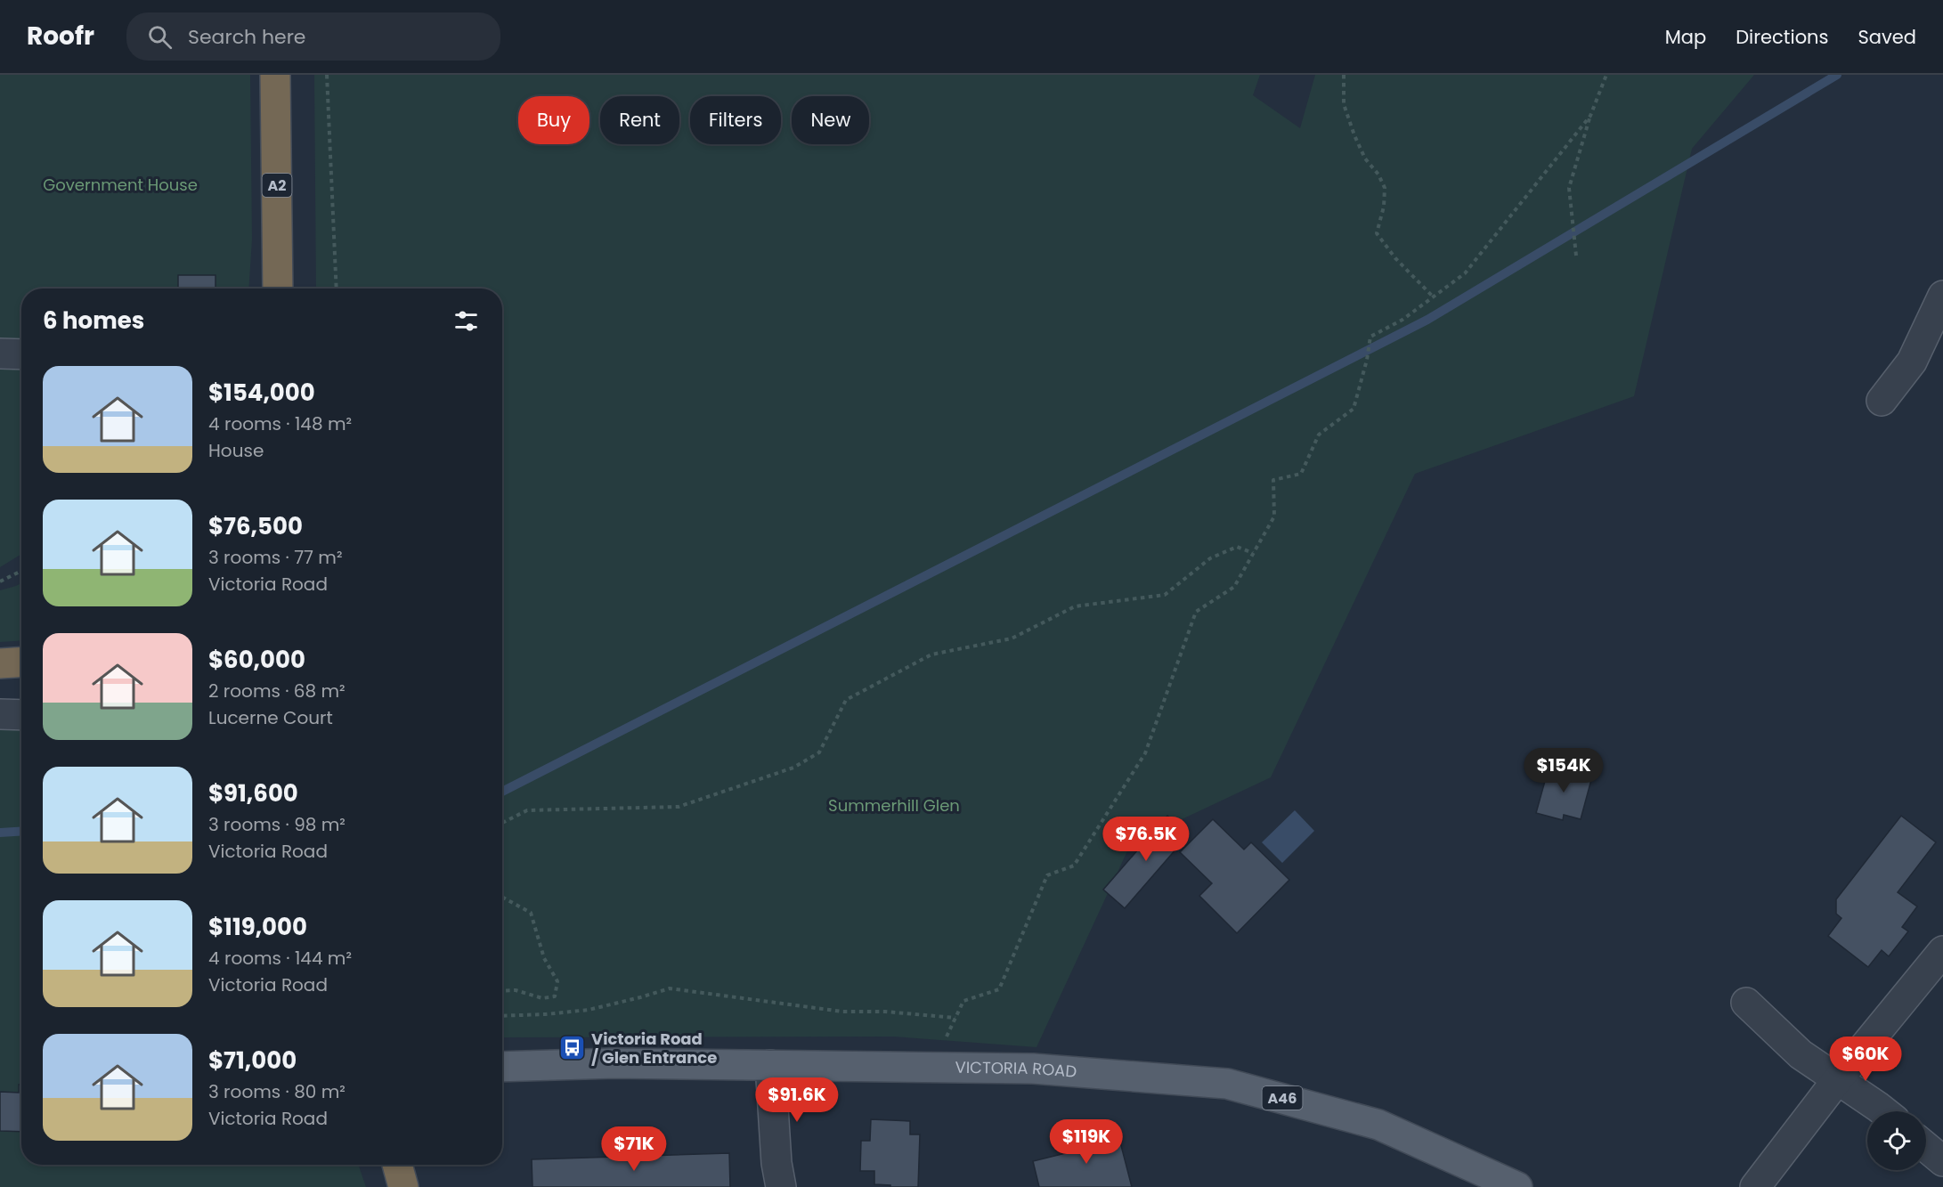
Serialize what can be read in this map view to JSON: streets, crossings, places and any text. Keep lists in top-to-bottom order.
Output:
{
  "streets": {
    "highway": ["A2"],
    "main road": ["VICTORIA ROAD", "A46"]
  },
  "parks": ["Government House", "Summerhill Glen"],
  "places": {
    "bus stop": ["Victoria Road / Glen Entrance"]
  },
  "page": {
    "header": "Roofr",
    "search": "Search here",
    "nav": ["Map", "Directions", "Saved"],
    "chip": [
      "Buy",
      "Rent",
      "Filters",
      "New"
    ],
    "heading": "6 homes",
    "list": [
      {
        "name": "$154,000",
        "note": "4 rooms · 148 m² · House"
      },
      {
        "name": "$76,500",
        "note": "3 rooms · 77 m² · Victoria Road"
      },
      {
        "name": "$60,000",
        "note": "2 rooms · 68 m² · Lucerne Court"
      },
      {
        "name": "$91,600",
        "note": "3 rooms · 98 m² · Victoria Road"
      },
      {
        "name": "$119,000",
        "note": "4 rooms · 144 m² · Victoria Road"
      },
      {
        "name": "$71,000",
        "note": "3 rooms · 80 m² · Victoria Road"
      }
    ],
    "price": [
      "$154K",
      "$76.5K",
      "$60K",
      "$91.6K",
      "$119K",
      "$71K"
    ]
  }
}
